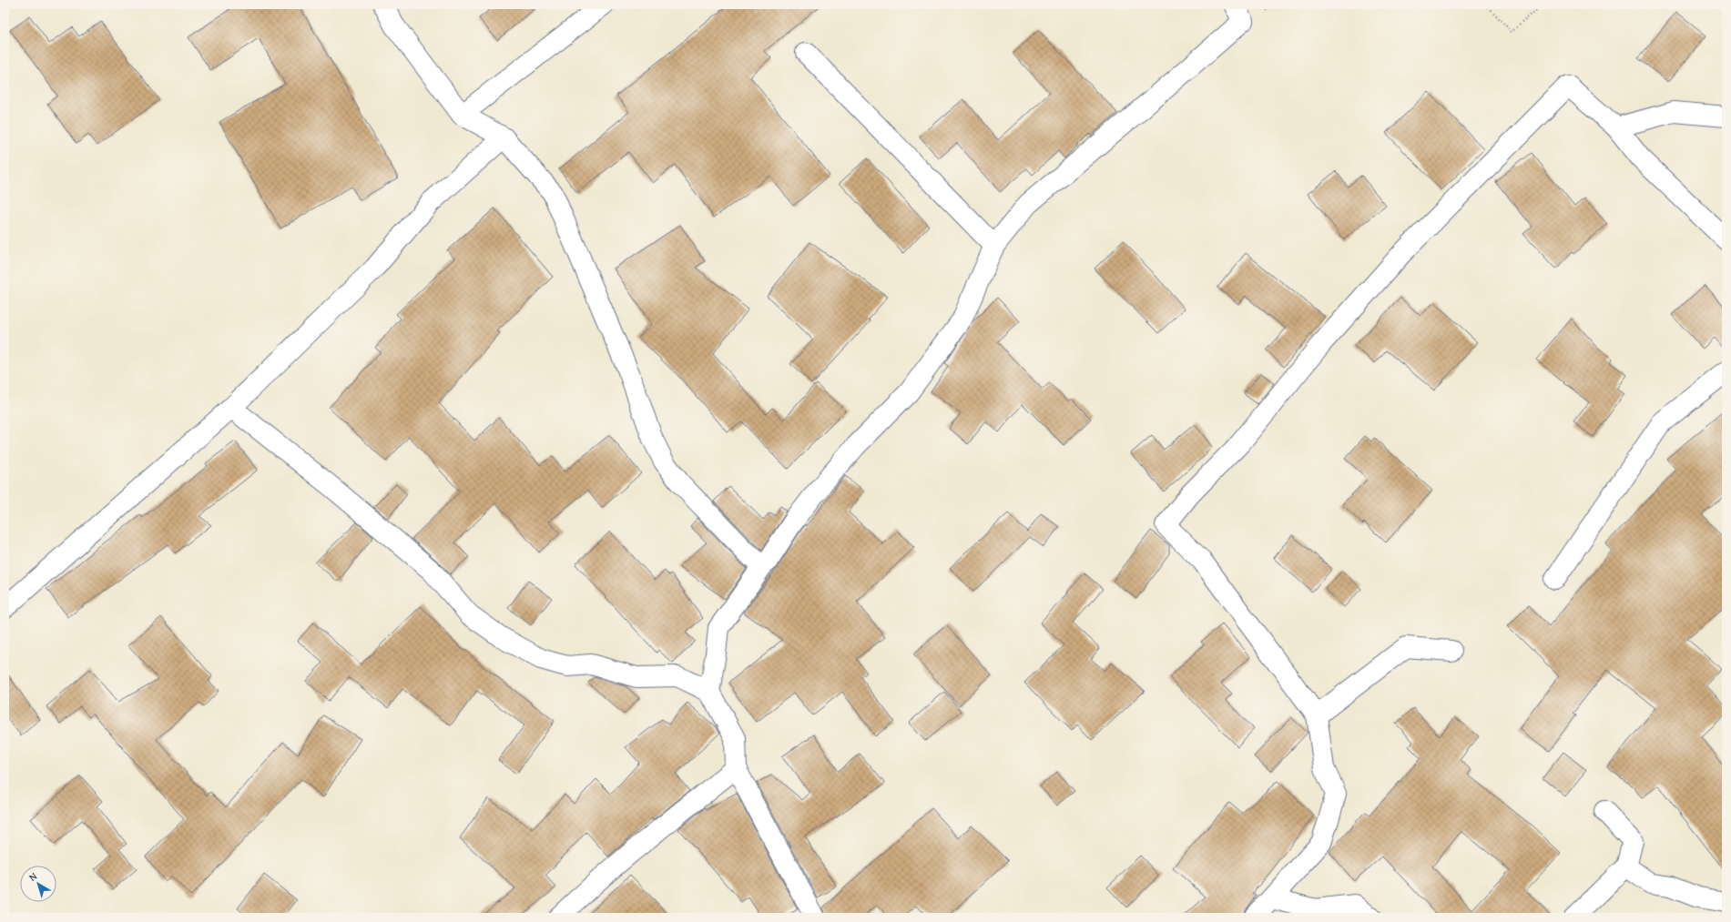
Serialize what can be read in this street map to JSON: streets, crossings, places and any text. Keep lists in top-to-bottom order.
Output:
{
  "north": "top left"
}
